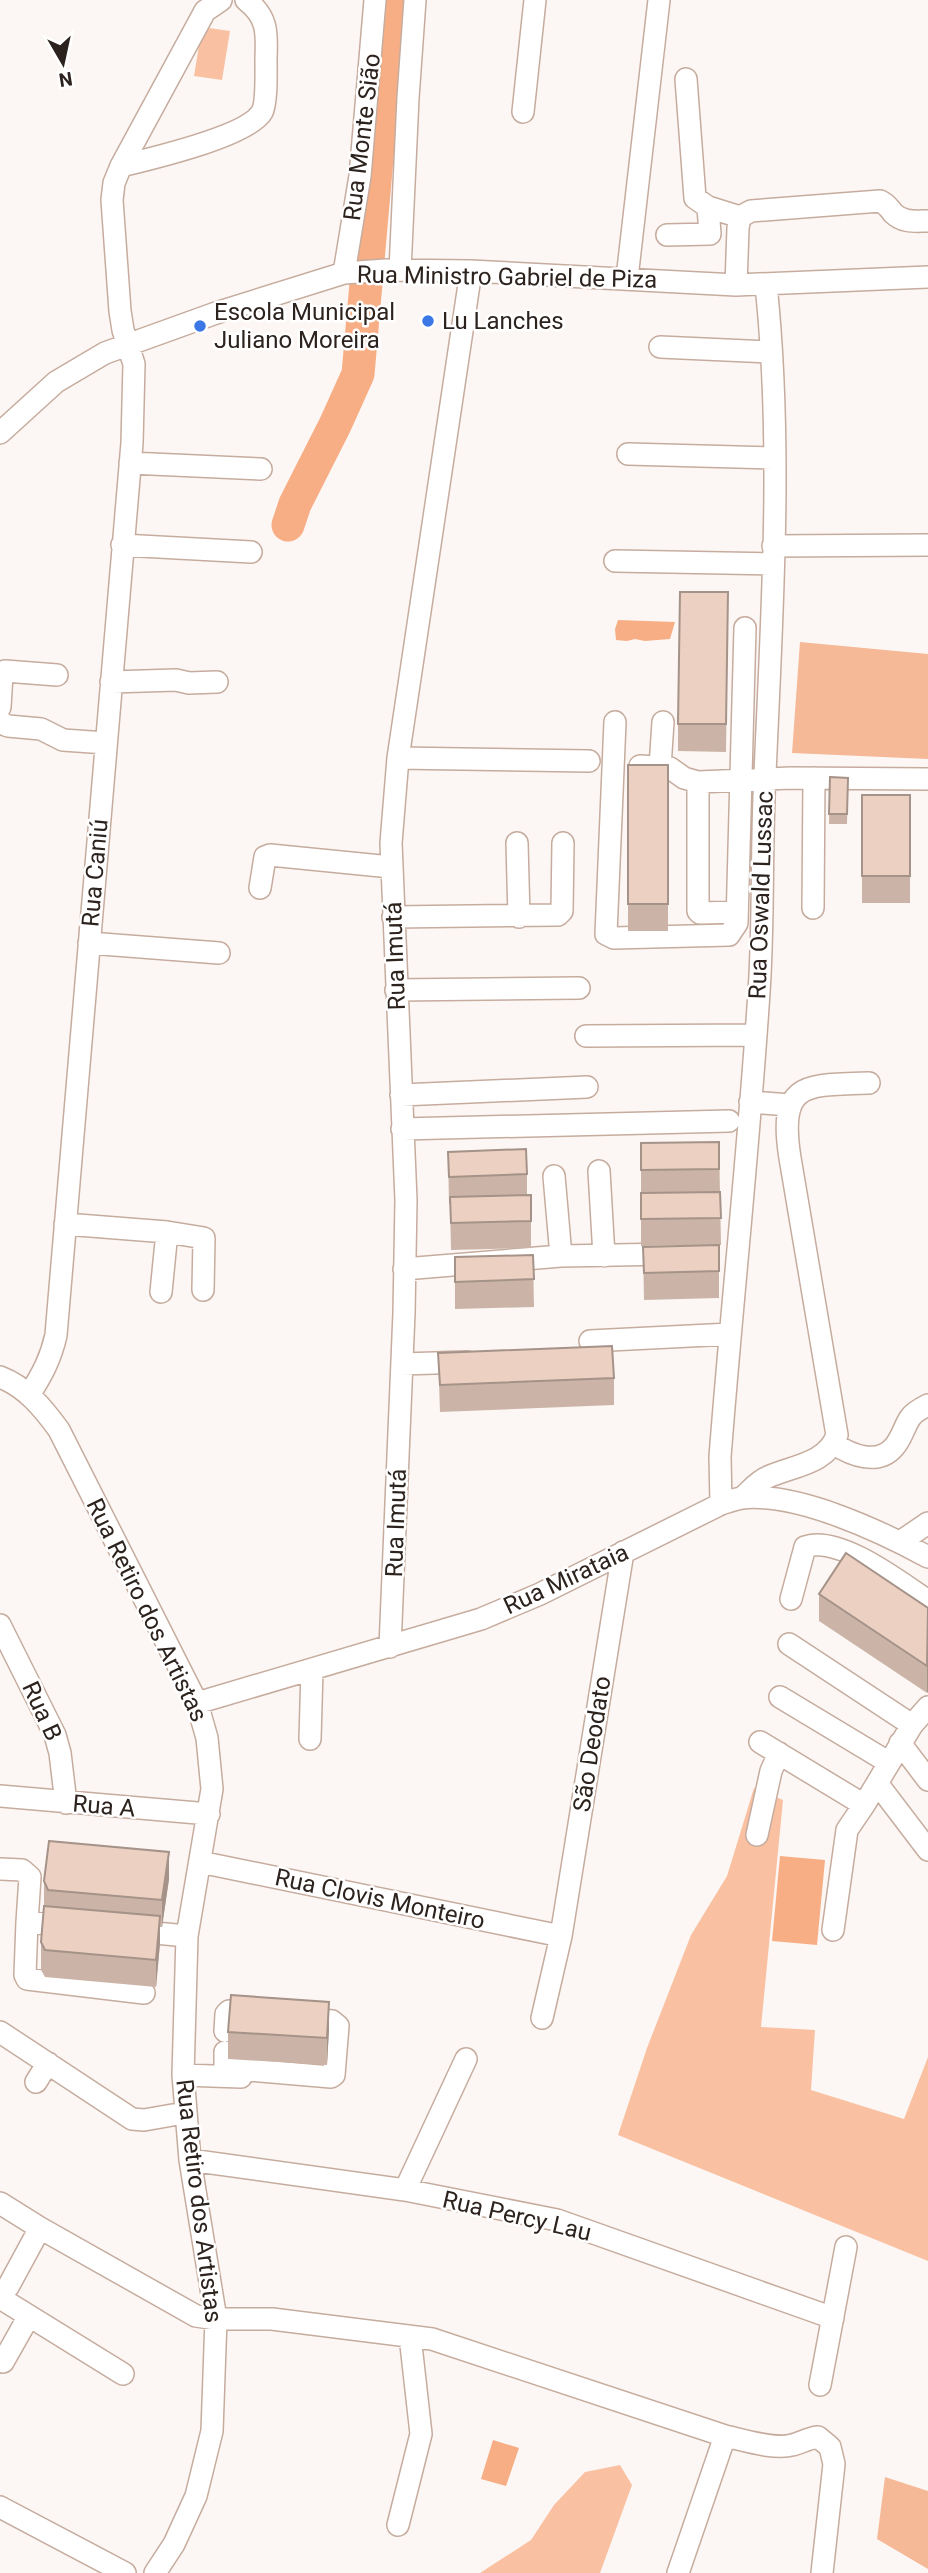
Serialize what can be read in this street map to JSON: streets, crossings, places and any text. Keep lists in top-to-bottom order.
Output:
{
  "streets": {
    "street": [
      "Rua Monte Sião",
      "Rua Ministro Gabriel de Piza",
      "Rua Caniú",
      "Rua Oswald Lussac",
      "Rua Imutá",
      "Rua Mirataia",
      "Rua Retiro dos Artistas",
      "Rua B",
      "São Deodato",
      "Rua A",
      "Rua Clovis Monteiro",
      "Rua Percy Lau"
    ]
  },
  "crossings": [
    ["Rua Monte Sião", "Rua Ministro Gabriel de Piza"],
    ["Rua Ministro Gabriel de Piza", "Rua Caniú"],
    ["Rua Ministro Gabriel de Piza", "Rua Oswald Lussac"],
    ["Rua Ministro Gabriel de Piza", "Rua Imutá"],
    ["Rua Caniú", "Rua Retiro dos Artistas"],
    ["Rua Oswald Lussac", "Rua Mirataia"],
    ["Rua Imutá", "Rua Mirataia"],
    ["Rua Mirataia", "Rua Retiro dos Artistas"],
    ["Rua Mirataia", "São Deodato"],
    ["Rua Retiro dos Artistas", "Rua A"],
    ["Rua Retiro dos Artistas", "Rua Clovis Monteiro"],
    ["Rua Retiro dos Artistas", "Rua Percy Lau"],
    ["Rua B", "Rua A"],
    ["São Deodato", "Rua Clovis Monteiro"]
  ],
  "places": ["Lu Lanches", "Escola Municipal Juliano Moreira"],
  "north": "bottom"
}
